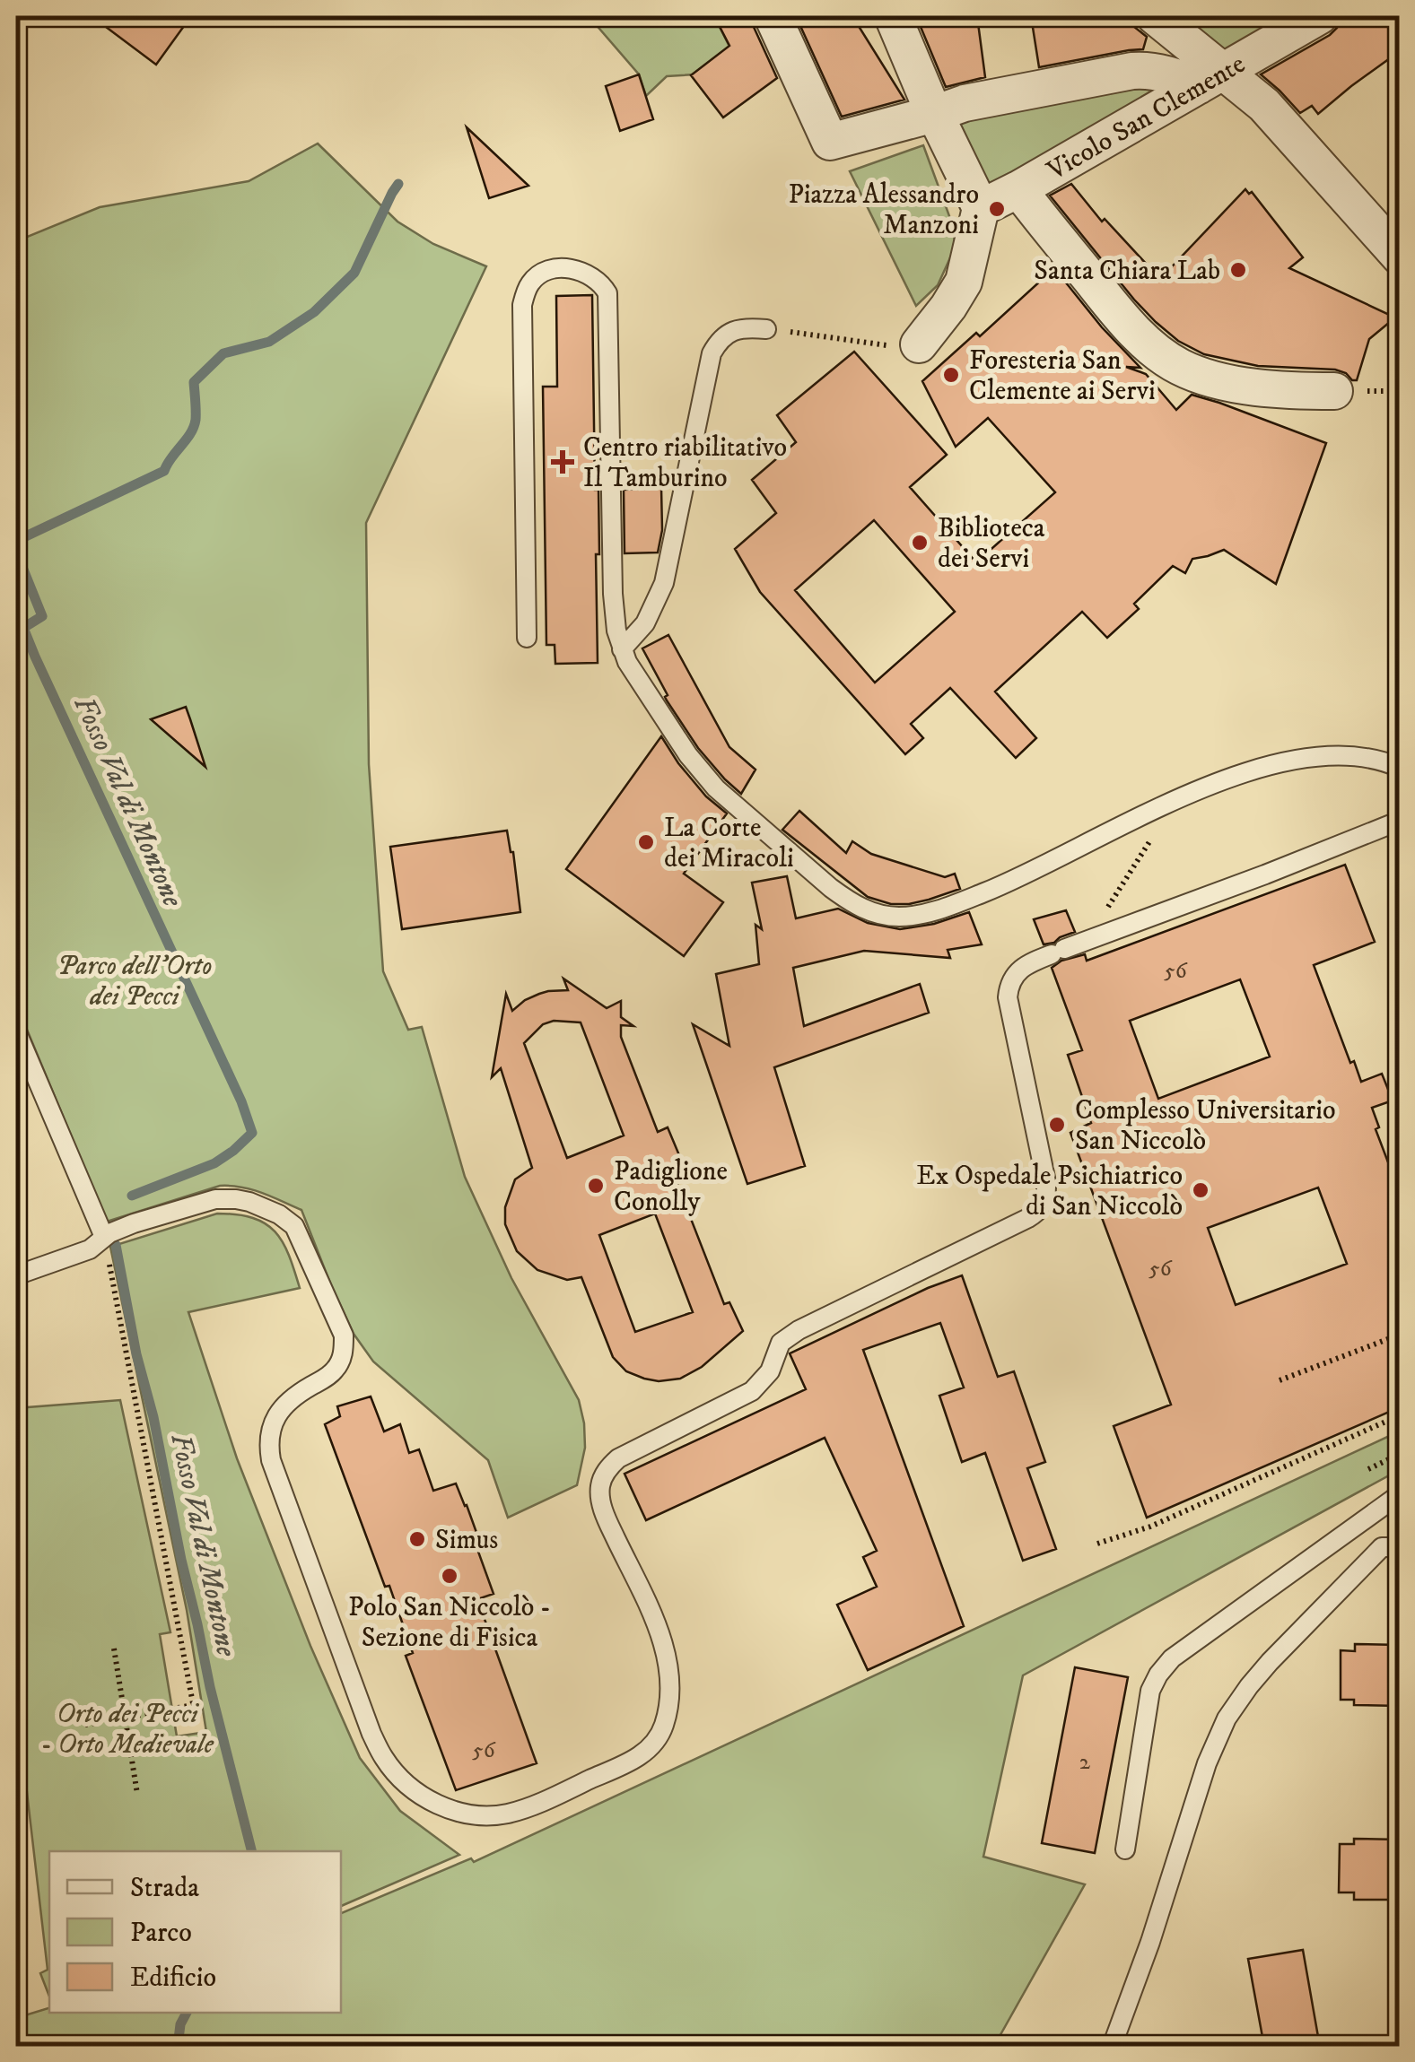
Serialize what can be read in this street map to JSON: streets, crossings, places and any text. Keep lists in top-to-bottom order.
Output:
{
  "streets": {
    "street": ["Vicolo San Clemente"]
  },
  "water": ["Fosso Val di Montone"],
  "parks": ["Parco dell'Orto dei Pecci", "Orto dei Pecci - Orto Medievale"],
  "places": {
    "other": [
      "Piazza Alessandro Manzoni",
      "Santa Chiara Lab",
      "Foresteria San Clemente ai Servi",
      "Biblioteca dei Servi",
      "La Corte dei Miracoli",
      "Complesso Universitario San Niccolò",
      "Padiglione Conolly",
      "Ex Ospedale Psichiatrico di San Niccolò",
      "Simus",
      "Polo San Niccolò - Sezione di Fisica"
    ],
    "health": ["Centro riabilitativo Il Tamburino"]
  },
  "house_numbers": [
    "56",
    "56",
    "56",
    "2"
  ],
  "legend": ["Strada", "Parco", "Edificio"]
}
